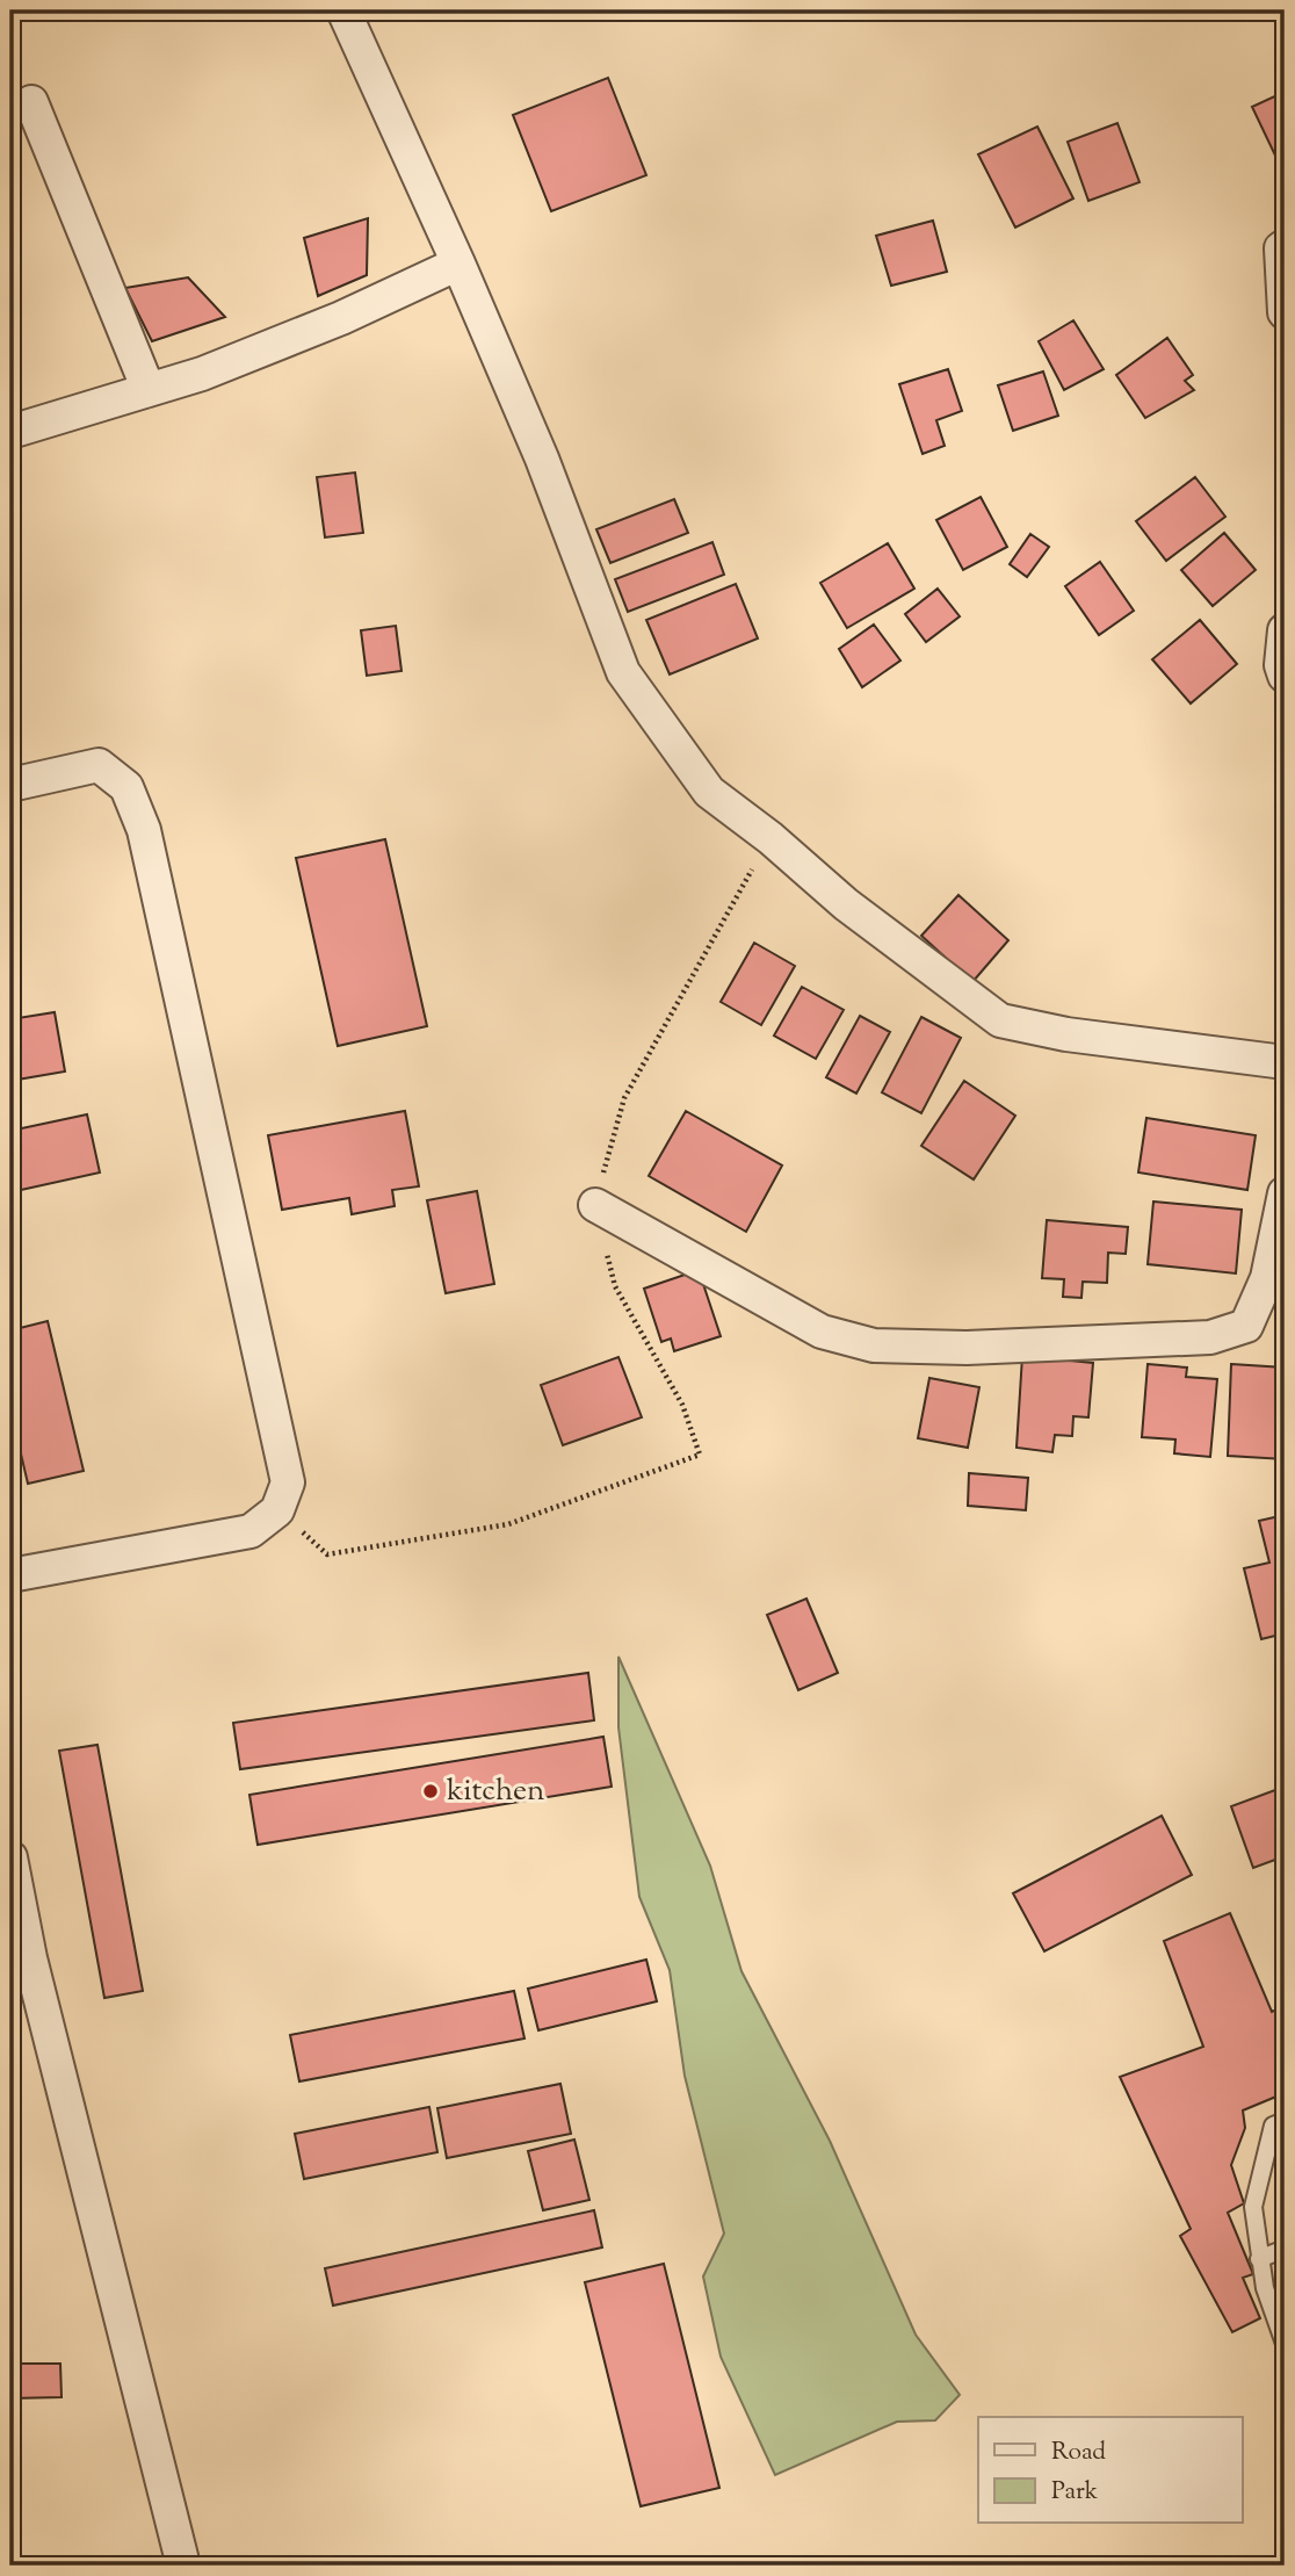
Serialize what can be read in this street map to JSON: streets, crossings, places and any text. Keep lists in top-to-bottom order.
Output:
{
  "places": ["kitchen"],
  "legend": ["Road", "Park"]
}
